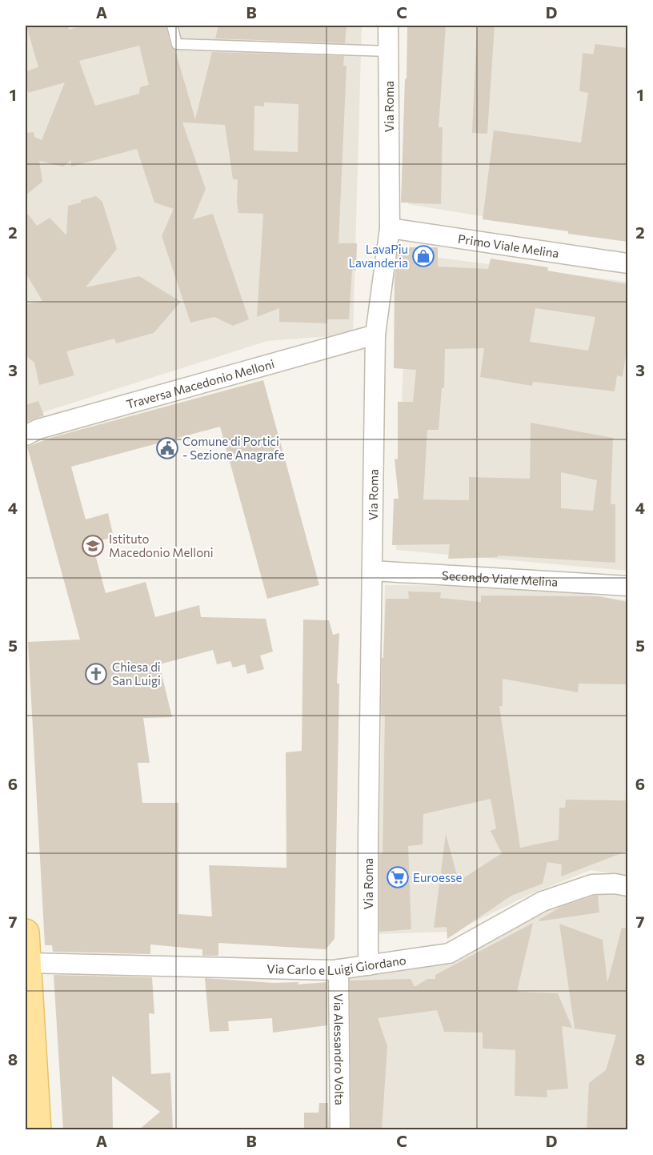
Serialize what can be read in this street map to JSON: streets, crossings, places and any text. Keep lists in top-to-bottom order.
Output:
{
  "streets": {
    "street": [
      "Via Roma",
      "Primo Viale Melina",
      "Traversa Macedonio Melloni",
      "Secondo Viale Melina",
      "Via Carlo e Luigi Giordano",
      "Via Alessandro Volta"
    ]
  },
  "crossings": [
    ["Via Roma", "Primo Viale Melina"],
    ["Via Roma", "Traversa Macedonio Melloni"],
    ["Via Roma", "Secondo Viale Melina"],
    ["Via Roma", "Via Carlo e Luigi Giordano"],
    ["Via Carlo e Luigi Giordano", "Via Alessandro Volta"]
  ],
  "places": {
    "shop": ["LavaPiu Lavanderia"],
    "public building": ["Comune di Portici - Sezione Anagrafe"],
    "school or university": ["Istituto Macedonio Melloni"],
    "church": ["Chiesa di San Luigi"],
    "supermarket": ["Euroesse"]
  },
  "grid": {
    "columns": [
      "A",
      "B",
      "C",
      "D"
    ],
    "rows": [
      "1",
      "2",
      "3",
      "4",
      "5",
      "6",
      "7",
      "8"
    ]
  }
}
